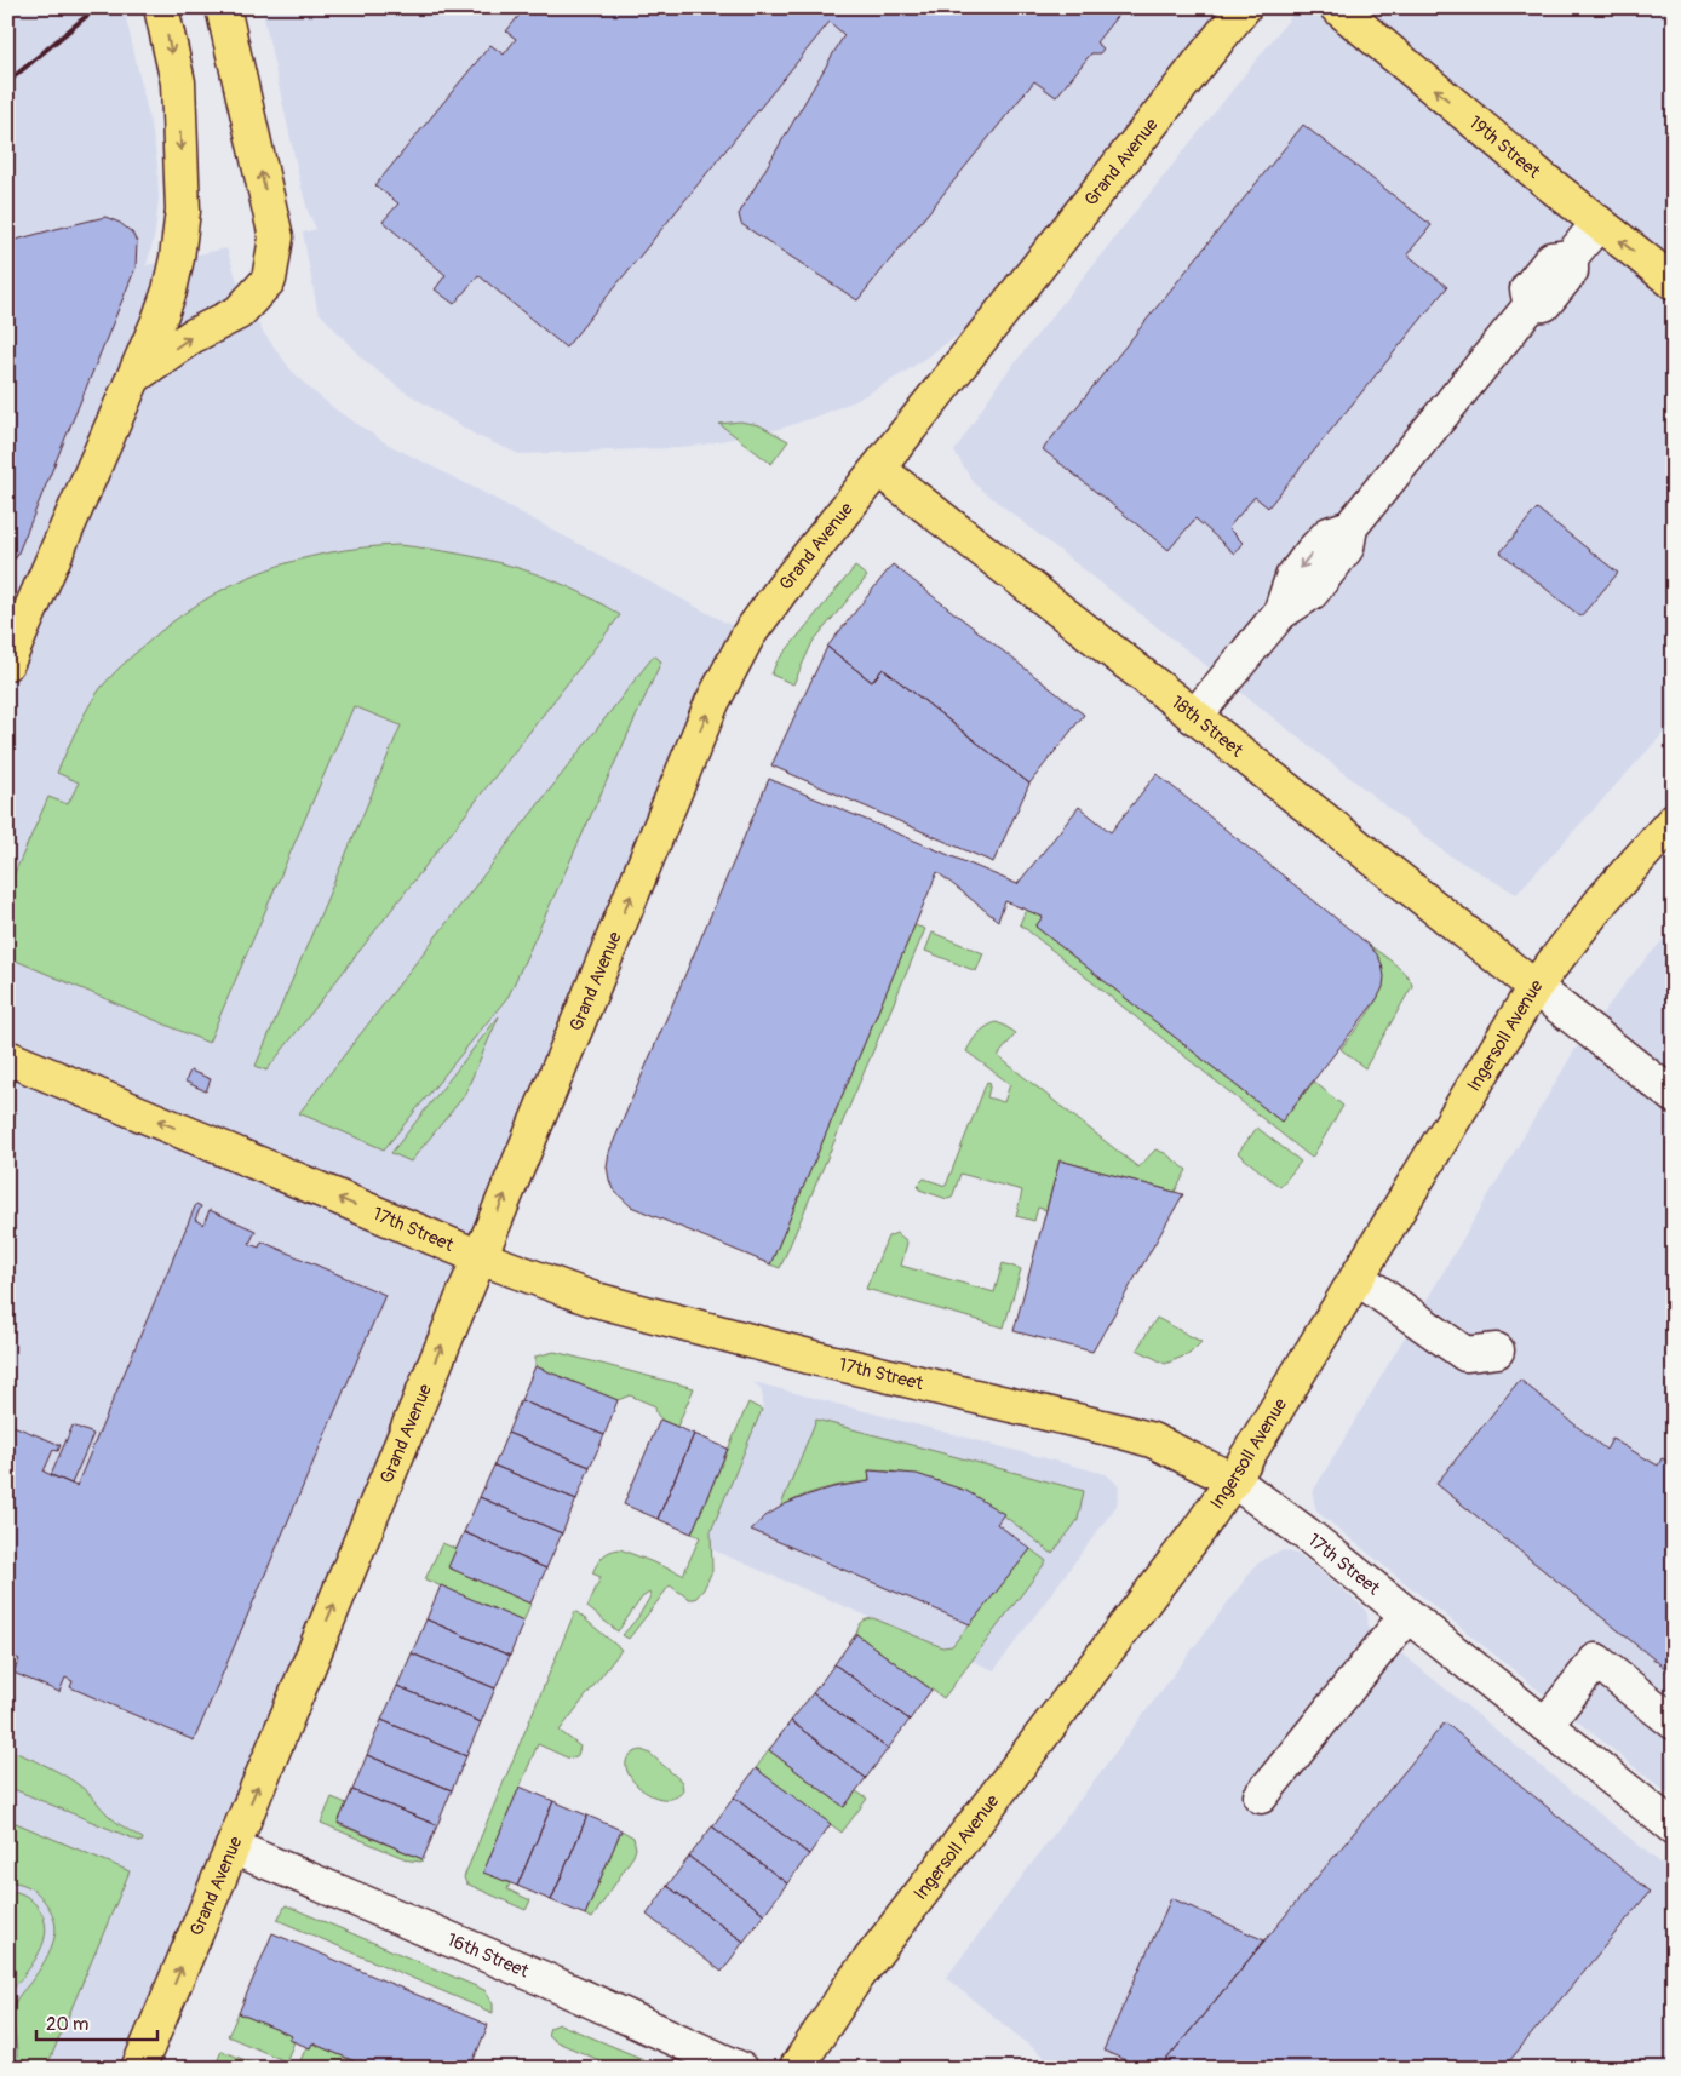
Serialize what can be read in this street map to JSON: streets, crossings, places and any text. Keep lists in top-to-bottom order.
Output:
{
  "streets": {
    "main road": [
      "19th Street",
      "Grand Avenue",
      "18th Street",
      "Ingersoll Avenue",
      "17th Street"
    ],
    "street": ["16th Street"]
  },
  "crossings": [
    ["Grand Avenue", "18th Street"],
    ["Grand Avenue", "17th Street"],
    ["Grand Avenue", "16th Street"],
    ["18th Street", "Ingersoll Avenue"],
    ["Ingersoll Avenue", "17th Street"]
  ],
  "one_way": ["19th Street", "Grand Avenue"],
  "scale_bar": "20 m"
}
